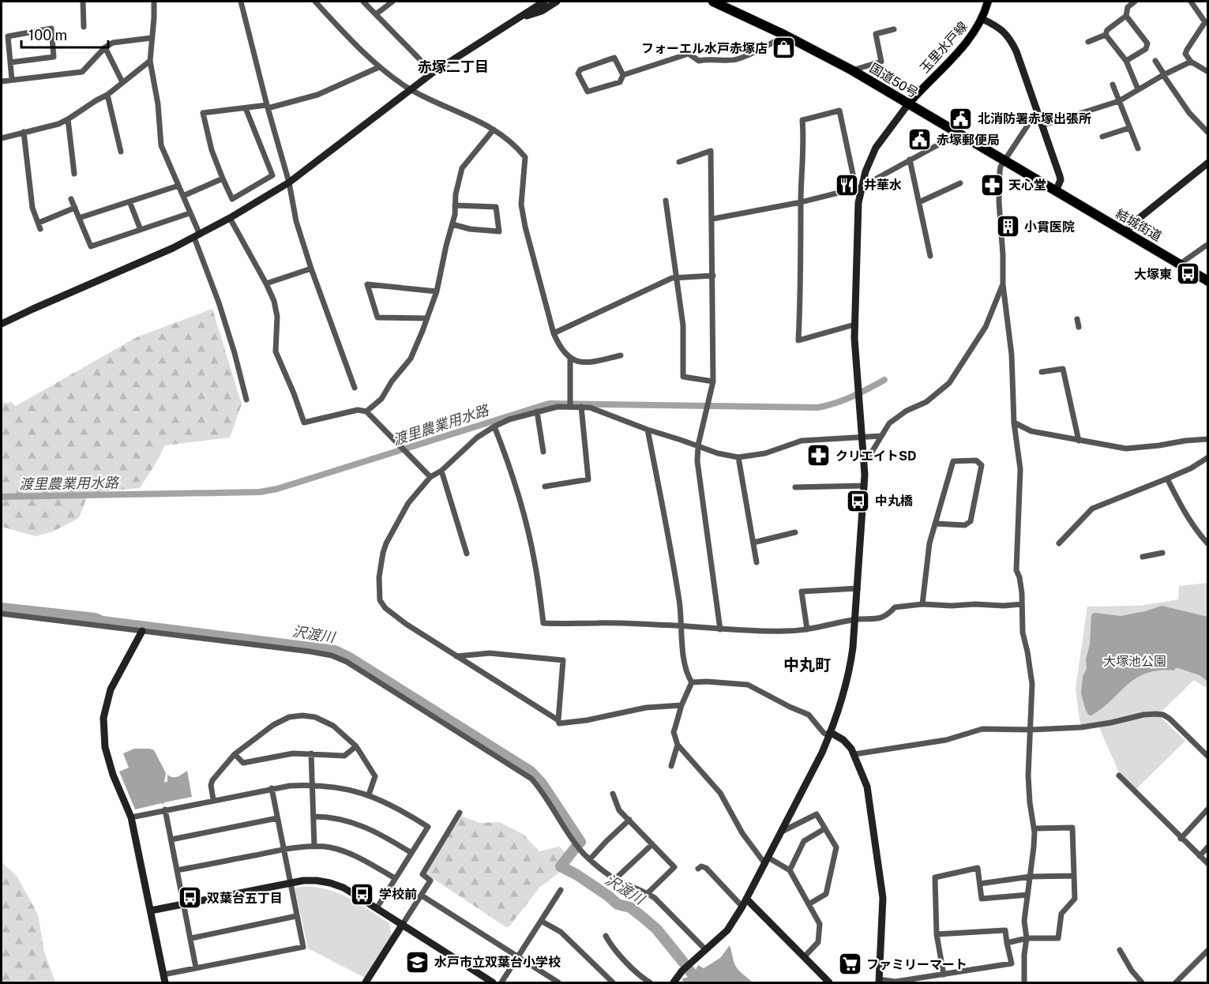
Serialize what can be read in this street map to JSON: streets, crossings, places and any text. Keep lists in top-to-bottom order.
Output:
{
  "streets": {
    "highway": ["国道50号", "結城街道"],
    "main road": ["玉里水戸線"]
  },
  "crossings": [
    ["玉里水戸線", "国道50号"],
    ["国道50号", "結城街道"]
  ],
  "districts": ["赤塚二丁目", "中丸町"],
  "water": ["渡里農業用水路", "沢渡川"],
  "parks": ["大塚池公園"],
  "places": {
    "shop": ["フォーエル水戸赤塚店"],
    "public building": ["北消防署赤塚出張所", "赤塚郵便局"],
    "restaurant": ["井華水"],
    "pharmacy": ["天心堂", "クリエイトSD"],
    "building": ["小貫医院"],
    "bus stop": [
      "大塚東",
      "中丸橋",
      "学校前",
      "双葉台五丁目"
    ],
    "school or university": ["水戸市立双葉台小学校"],
    "supermarket": ["ファミリーマート"]
  },
  "scale_bar": "100 m"
}
